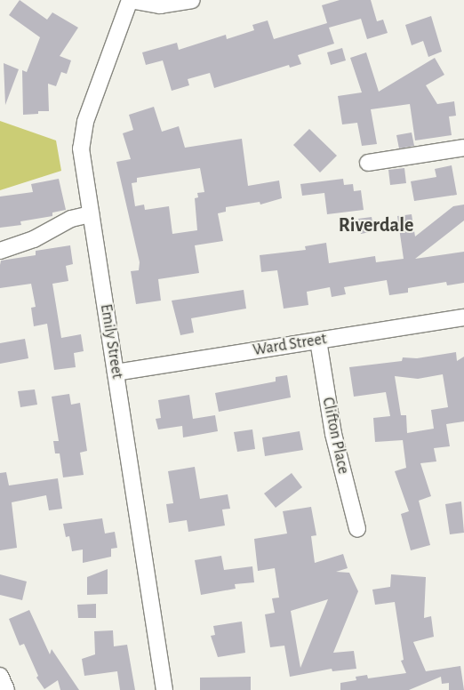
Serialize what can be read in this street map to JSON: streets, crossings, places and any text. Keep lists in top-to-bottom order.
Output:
{
  "streets": {
    "street": ["Emily Street", "Ward Street", "Clifton Place"]
  },
  "crossings": [
    ["Emily Street", "Ward Street"],
    ["Ward Street", "Clifton Place"]
  ],
  "districts": ["Riverdale"]
}
